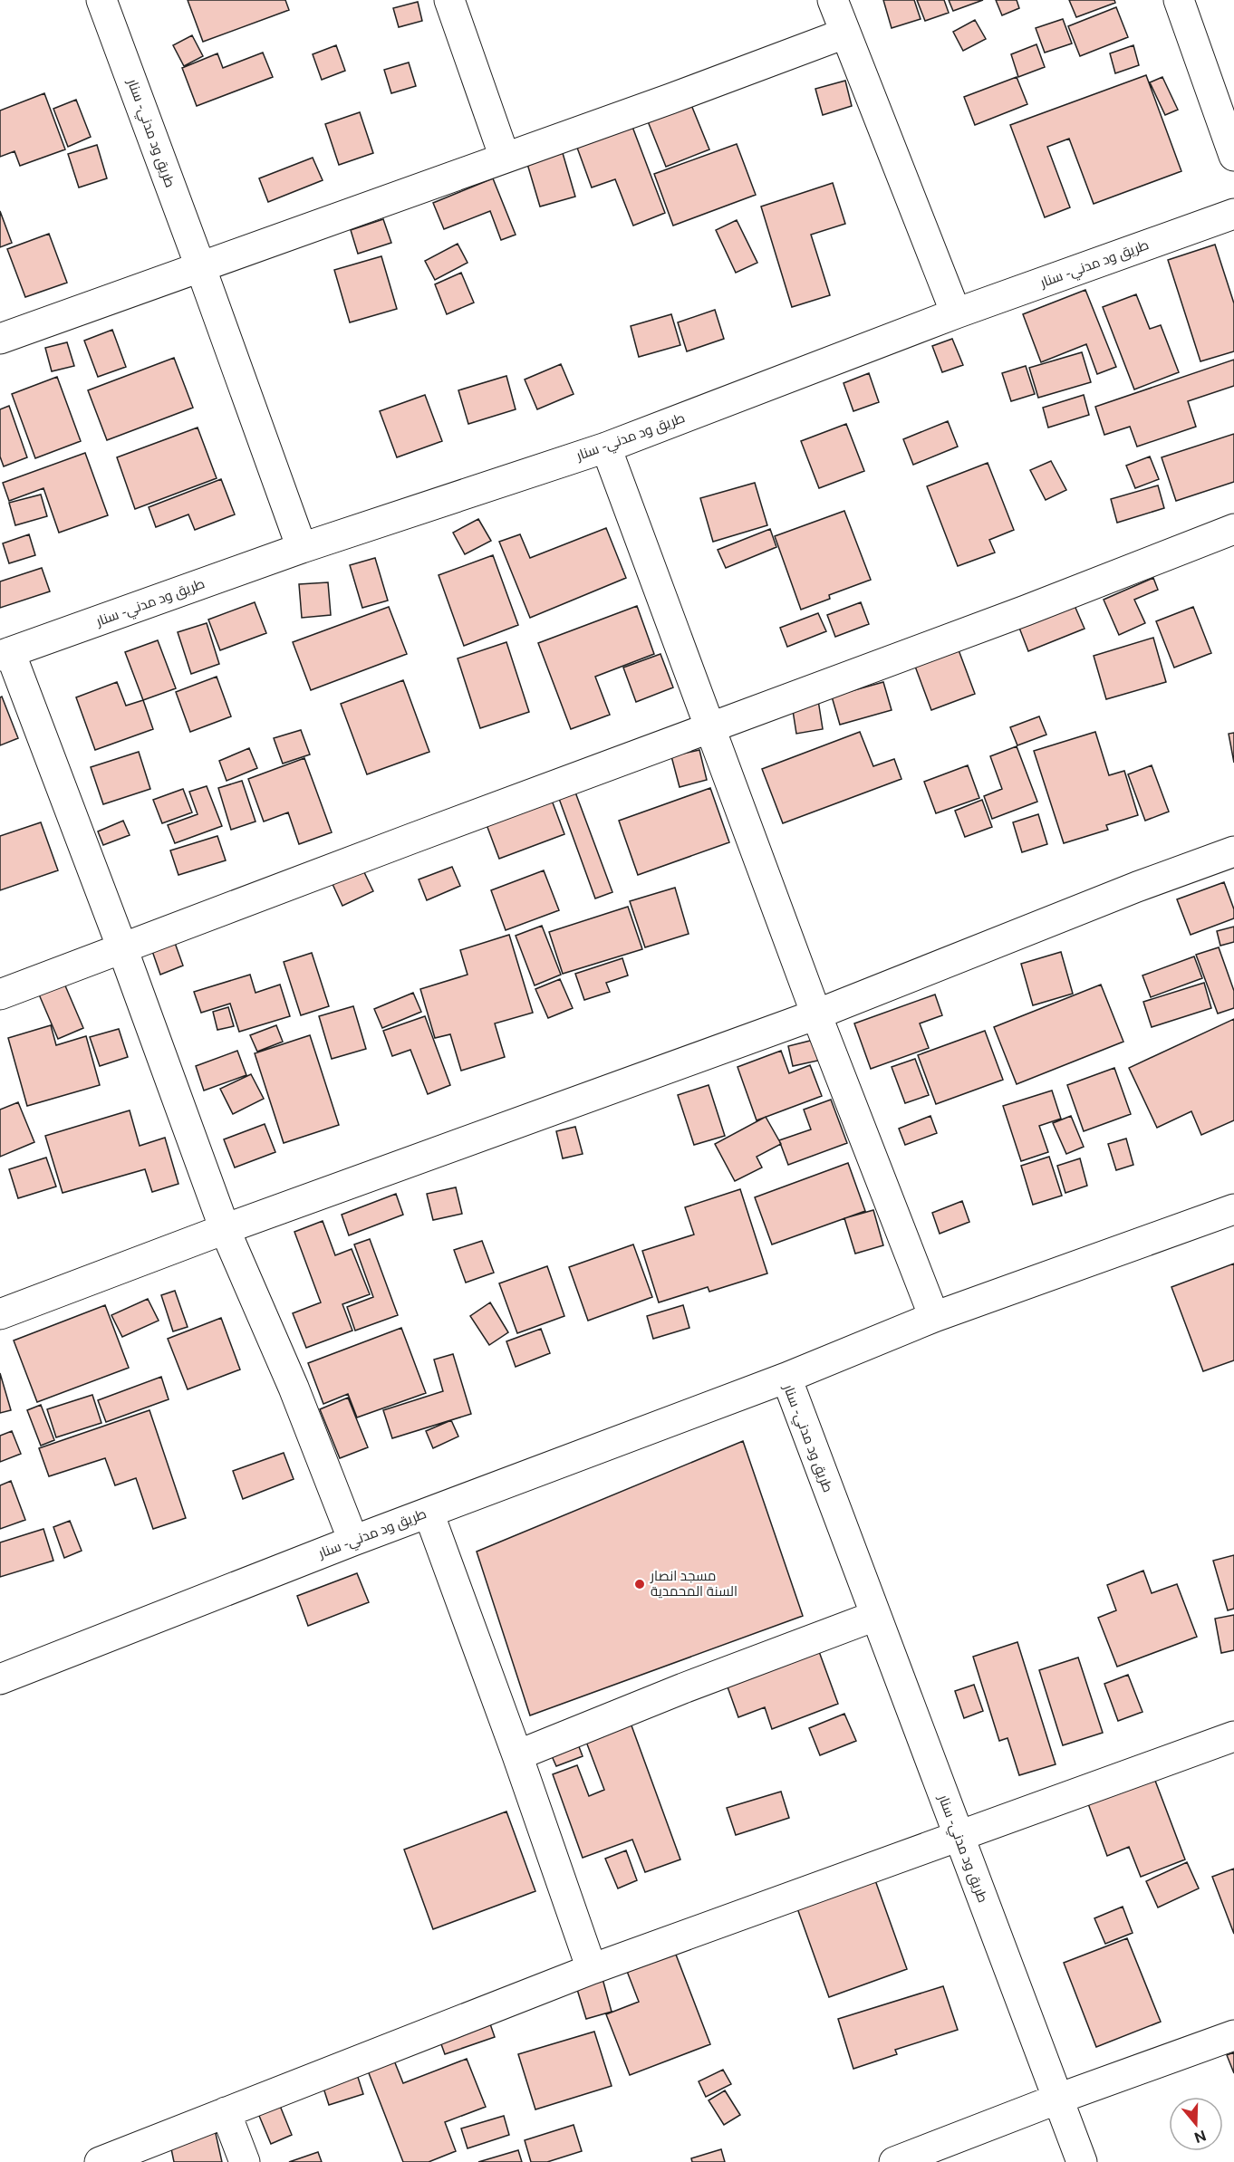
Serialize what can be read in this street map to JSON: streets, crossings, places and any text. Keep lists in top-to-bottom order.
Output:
{
  "streets": {
    "street": ["طريق ود مدني - سنار"]
  },
  "places": ["مسجد انصار السنة المحمدية"],
  "north": "bottom"
}
